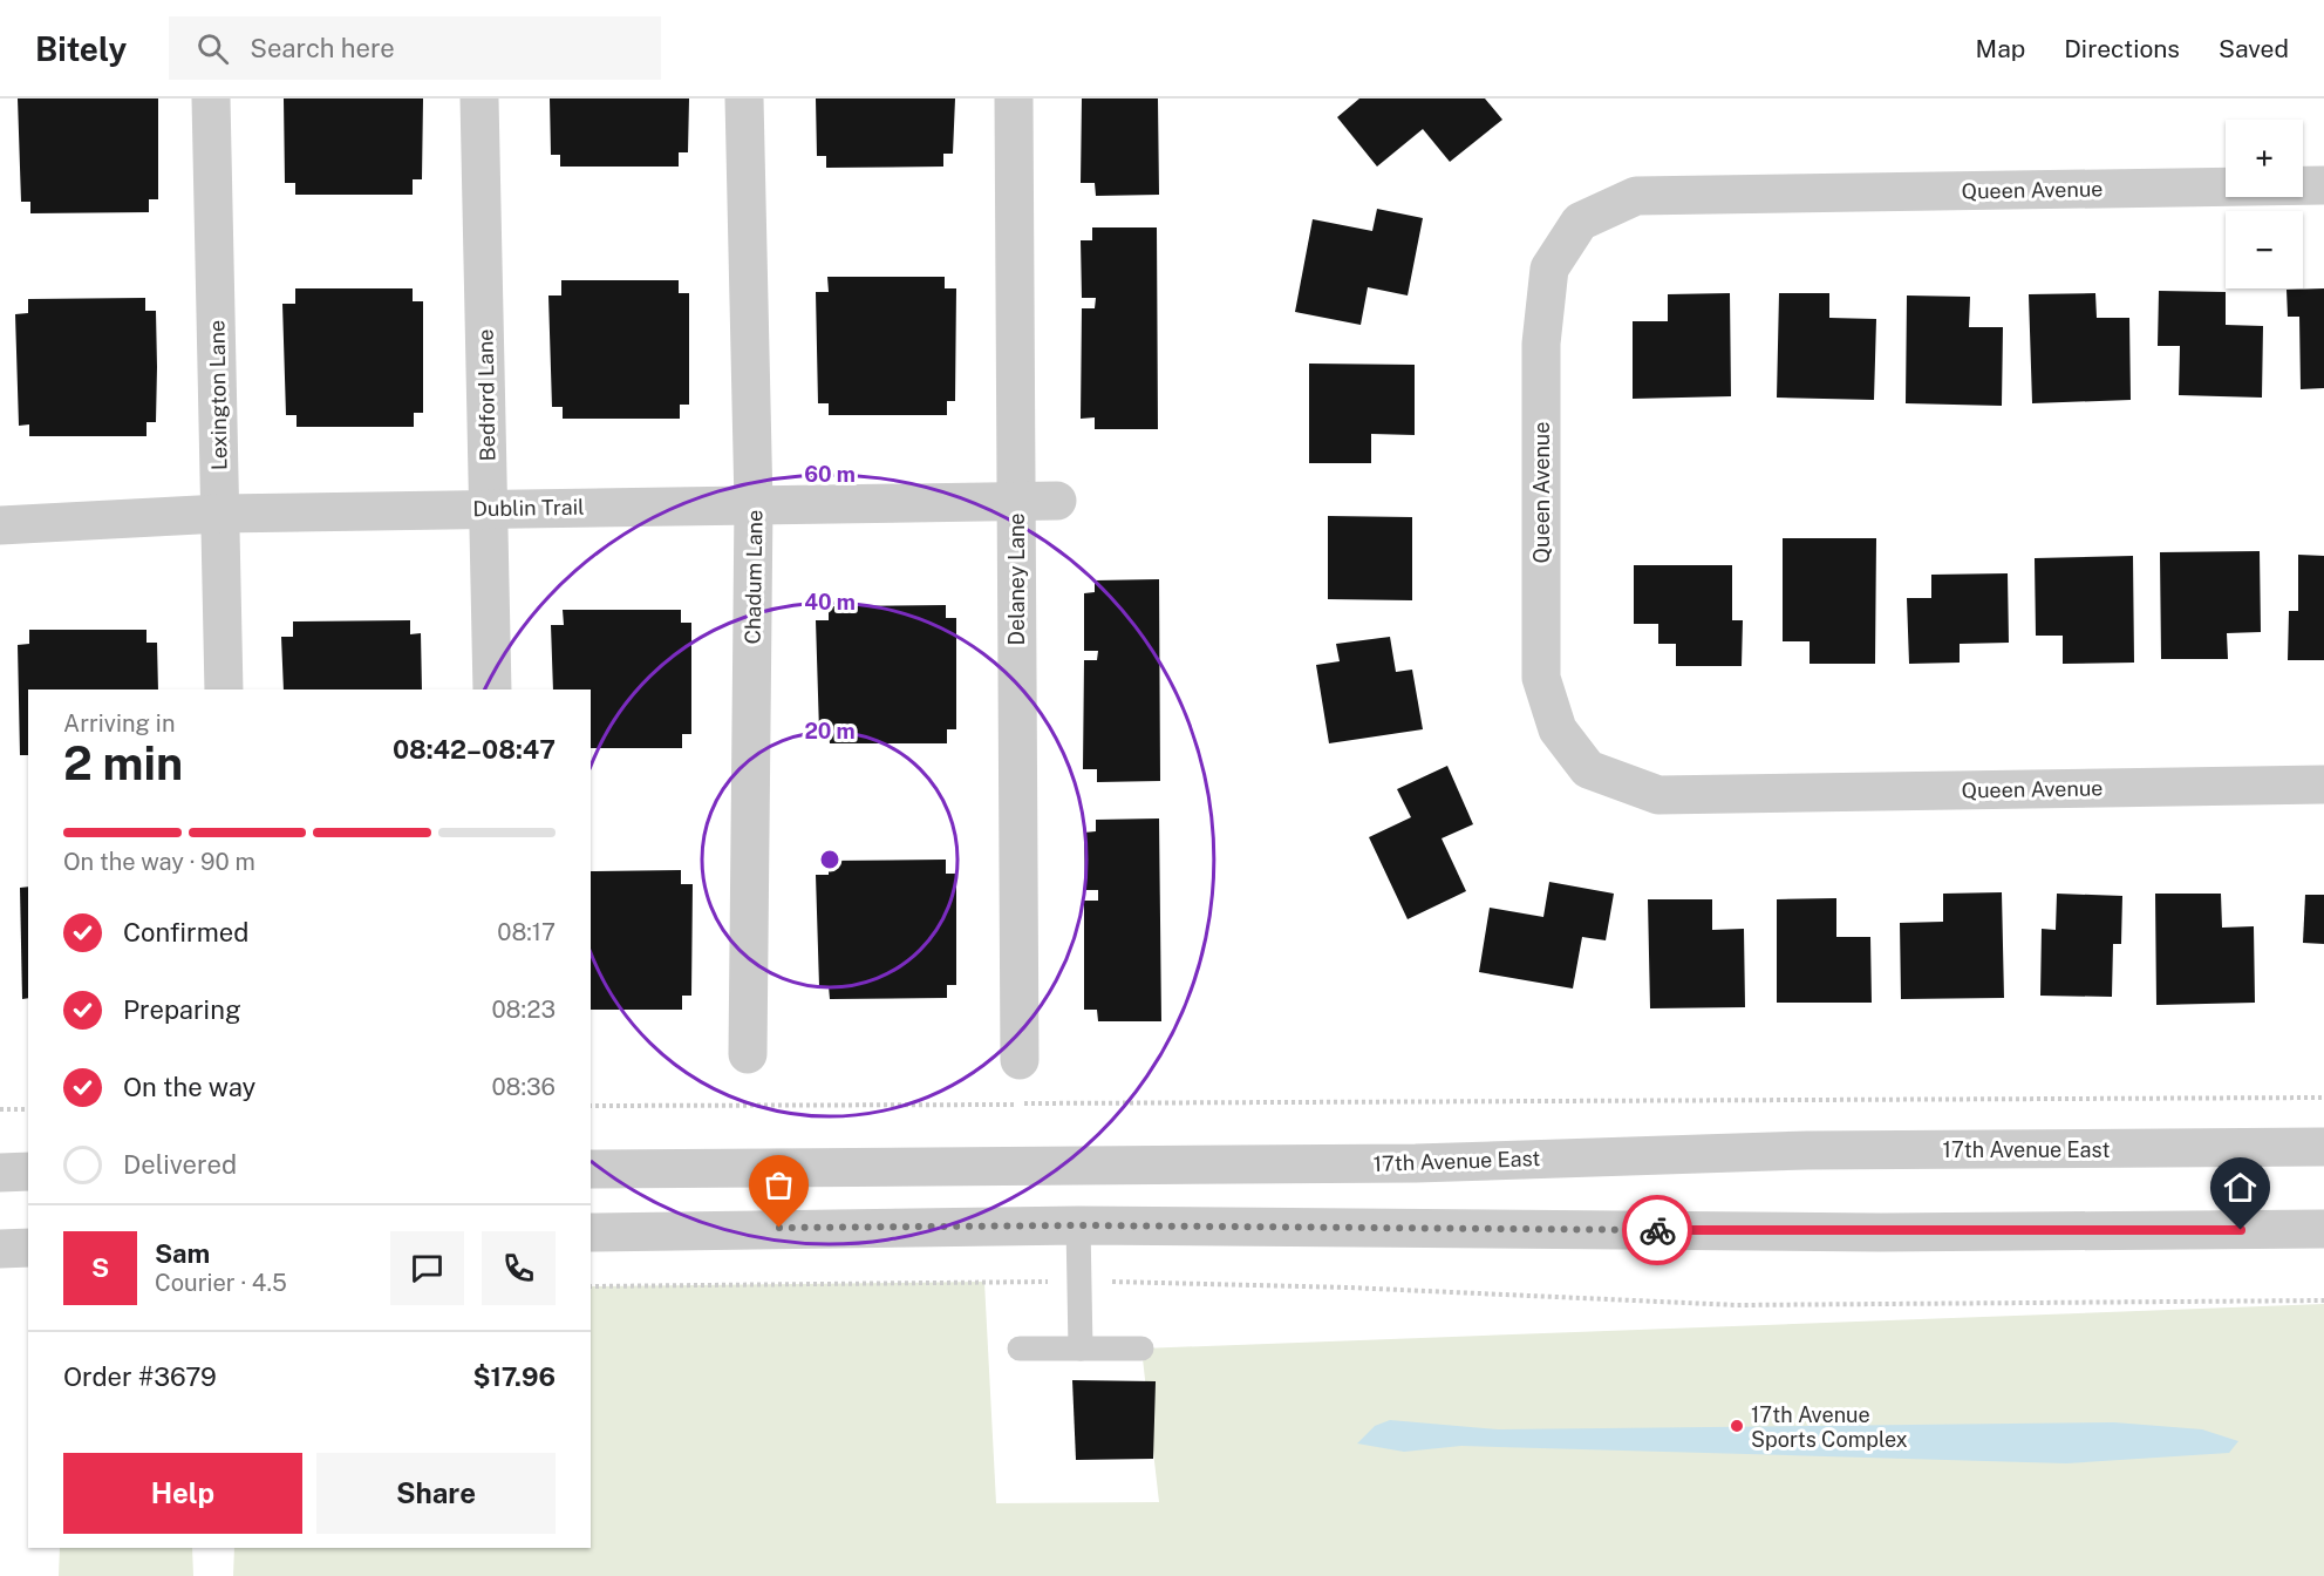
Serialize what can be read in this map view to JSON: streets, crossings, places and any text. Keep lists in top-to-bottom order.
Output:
{
  "streets": {
    "street": [
      "Queen Avenue",
      "Lexington Lane",
      "Bedford Lane",
      "Dublin Trail",
      "Chadum Lane",
      "Delaney Lane",
      "17th Avenue East"
    ]
  },
  "crossings": [
    ["Lexington Lane", "Dublin Trail"],
    ["Bedford Lane", "Dublin Trail"],
    ["Dublin Trail", "Chadum Lane"],
    ["Dublin Trail", "Delaney Lane"]
  ],
  "places": ["17th Avenue Sports Complex"],
  "page": {
    "header": "Bitely",
    "search": "Search here",
    "nav": ["Map", "Directions", "Saved"],
    "map_buttons": ["+", "−"],
    "heading": ["2 min", "Arriving in", "08:42–08:47"],
    "panel": [
      "Sam",
      "Courier · 4.5",
      "Order #3679",
      "$17.96"
    ],
    "bar": "On the way · 90 m",
    "list": [
      ["Confirmed", "08:17"],
      ["Preparing", "08:23"],
      ["On the way", "08:36"],
      "Delivered"
    ],
    "round": "S",
    "buttons": ["Help", "Share"]
  },
  "rings": ["60 m", "40 m", "20 m"]
}
